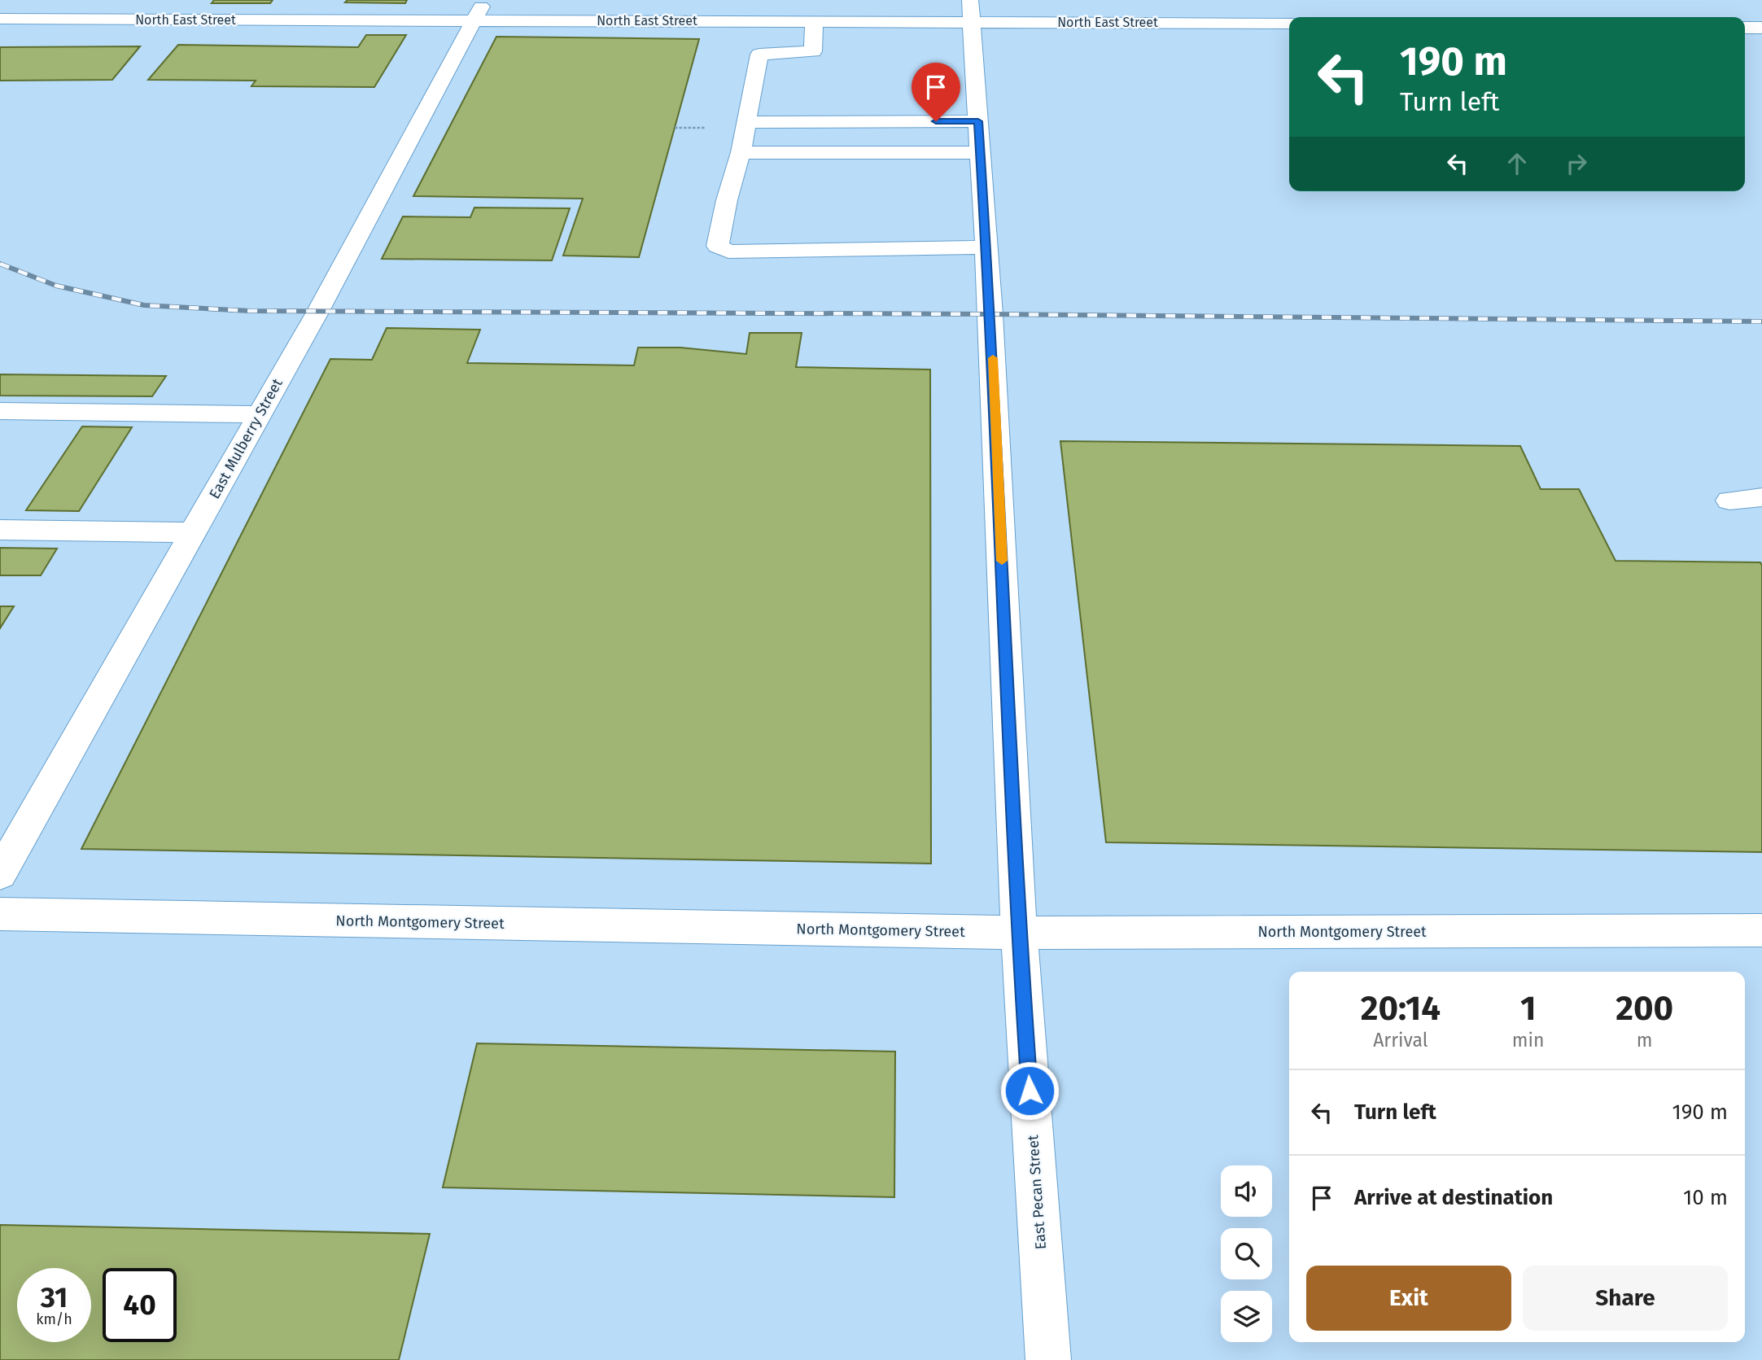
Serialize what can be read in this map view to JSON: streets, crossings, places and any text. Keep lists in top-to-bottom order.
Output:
{
  "streets": {
    "street": [
      "North East Street",
      "East Mulberry Street",
      "North Montgomery Street",
      "East Pecan Street"
    ]
  },
  "crossings": [
    ["North East Street", "East Mulberry Street"],
    ["North East Street", "East Pecan Street"],
    ["North Montgomery Street", "East Pecan Street"]
  ],
  "page": {
    "turn": ["190 m", "Turn left"],
    "eta": [
      "20:14",
      "Arrival",
      "1",
      "min",
      "200",
      "m"
    ],
    "list": [
      {
        "name": "Turn left",
        "value": "190 m"
      },
      {
        "name": "Arrive at destination",
        "value": "10 m"
      }
    ],
    "buttons": ["Exit", "Share"],
    "speed": "31 km/h",
    "limit": "40"
  }
}
